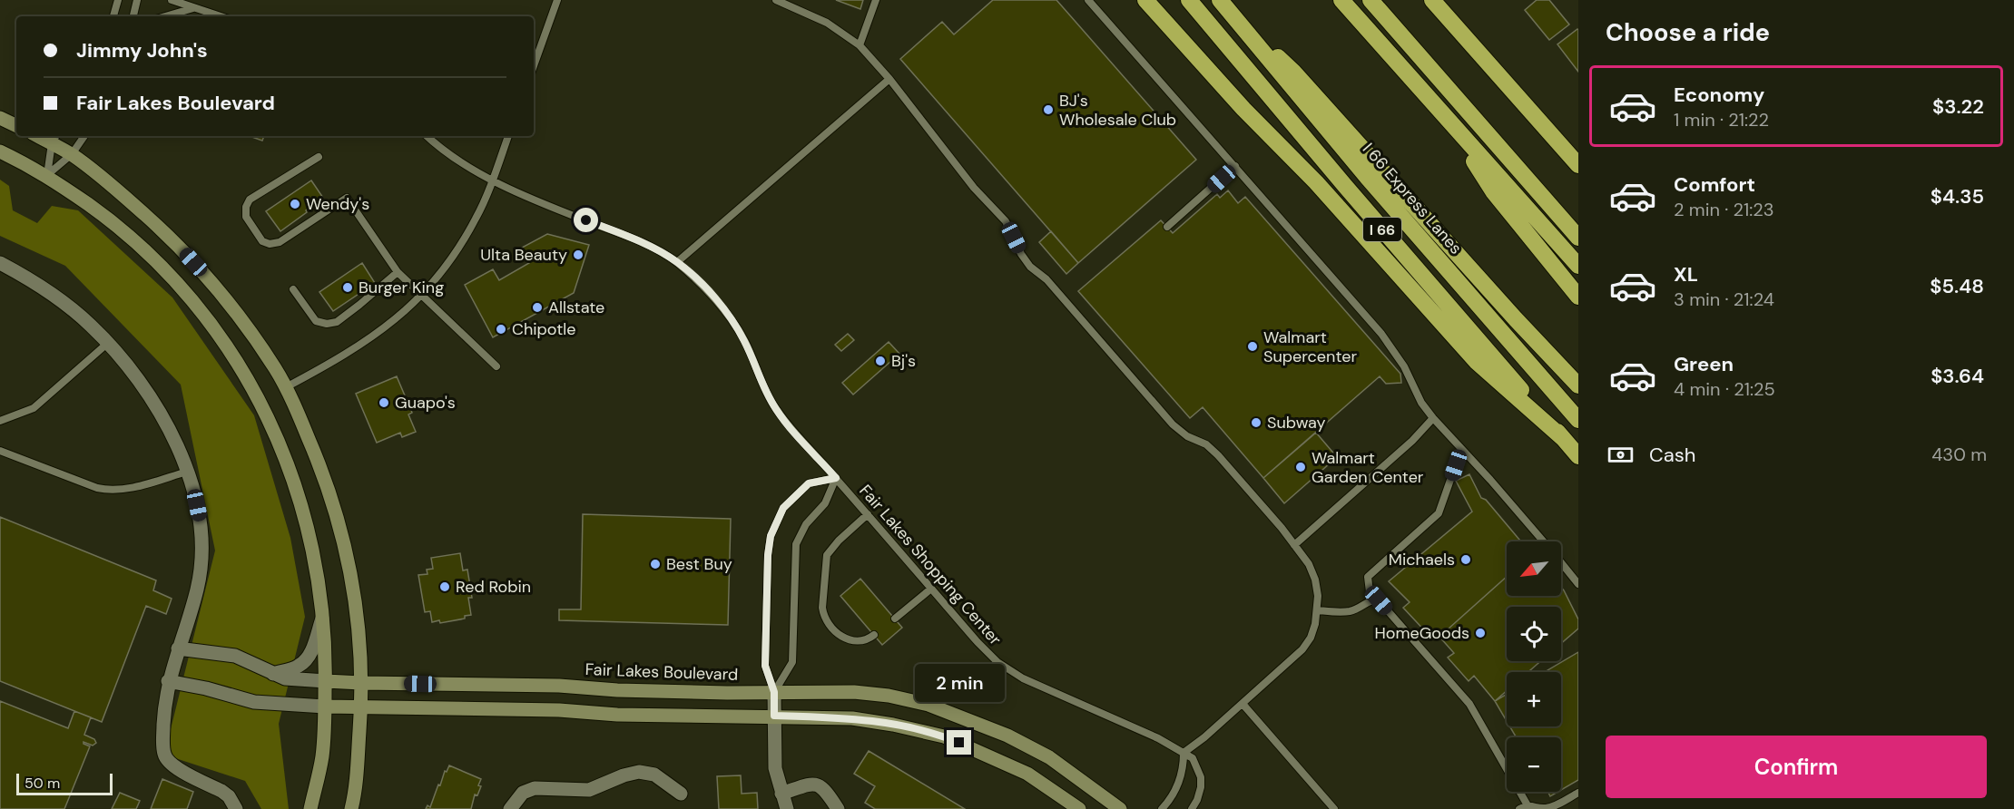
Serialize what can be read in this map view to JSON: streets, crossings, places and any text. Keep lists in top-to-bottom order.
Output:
{
  "streets": {
    "highway": ["I 66 Express Lanes", "I 66"],
    "main road": ["Fair Lakes Boulevard"],
    "lane": ["Fair Lakes Shopping Center"]
  },
  "crossings": [
    ["Fair Lakes Shopping Center", "Fair Lakes Boulevard"]
  ],
  "places": [
    "BJ's Wholesale Club",
    "Wendy's",
    "Ulta Beauty",
    "Burger King",
    "Allstate",
    "Chipotle",
    "Walmart Supercenter",
    "Bj's",
    "Guapo's",
    "Subway",
    "Walmart Garden Center",
    "Michaels",
    "Best Buy",
    "Red Robin",
    "HomeGoods"
  ],
  "scale_bar": "50 m",
  "north": "bottom left",
  "page": {
    "heading": "Choose a ride",
    "banner": ["Jimmy John's", "Fair Lakes Boulevard"],
    "list": [
      {
        "name": "Economy",
        "note": "1 min · 21:22",
        "value": "$3.22"
      },
      {
        "name": "Comfort",
        "note": "2 min · 21:23",
        "value": "$4.35"
      },
      {
        "name": "XL",
        "note": "3 min · 21:24",
        "value": "$5.48"
      },
      {
        "name": "Green",
        "note": "4 min · 21:25",
        "value": "$3.64"
      }
    ],
    "pay": ["Cash", "430 m"],
    "map_buttons": ["+", "−"],
    "bubble": "2 min",
    "buttons": "Confirm",
    "scale": "50 m"
  }
}
